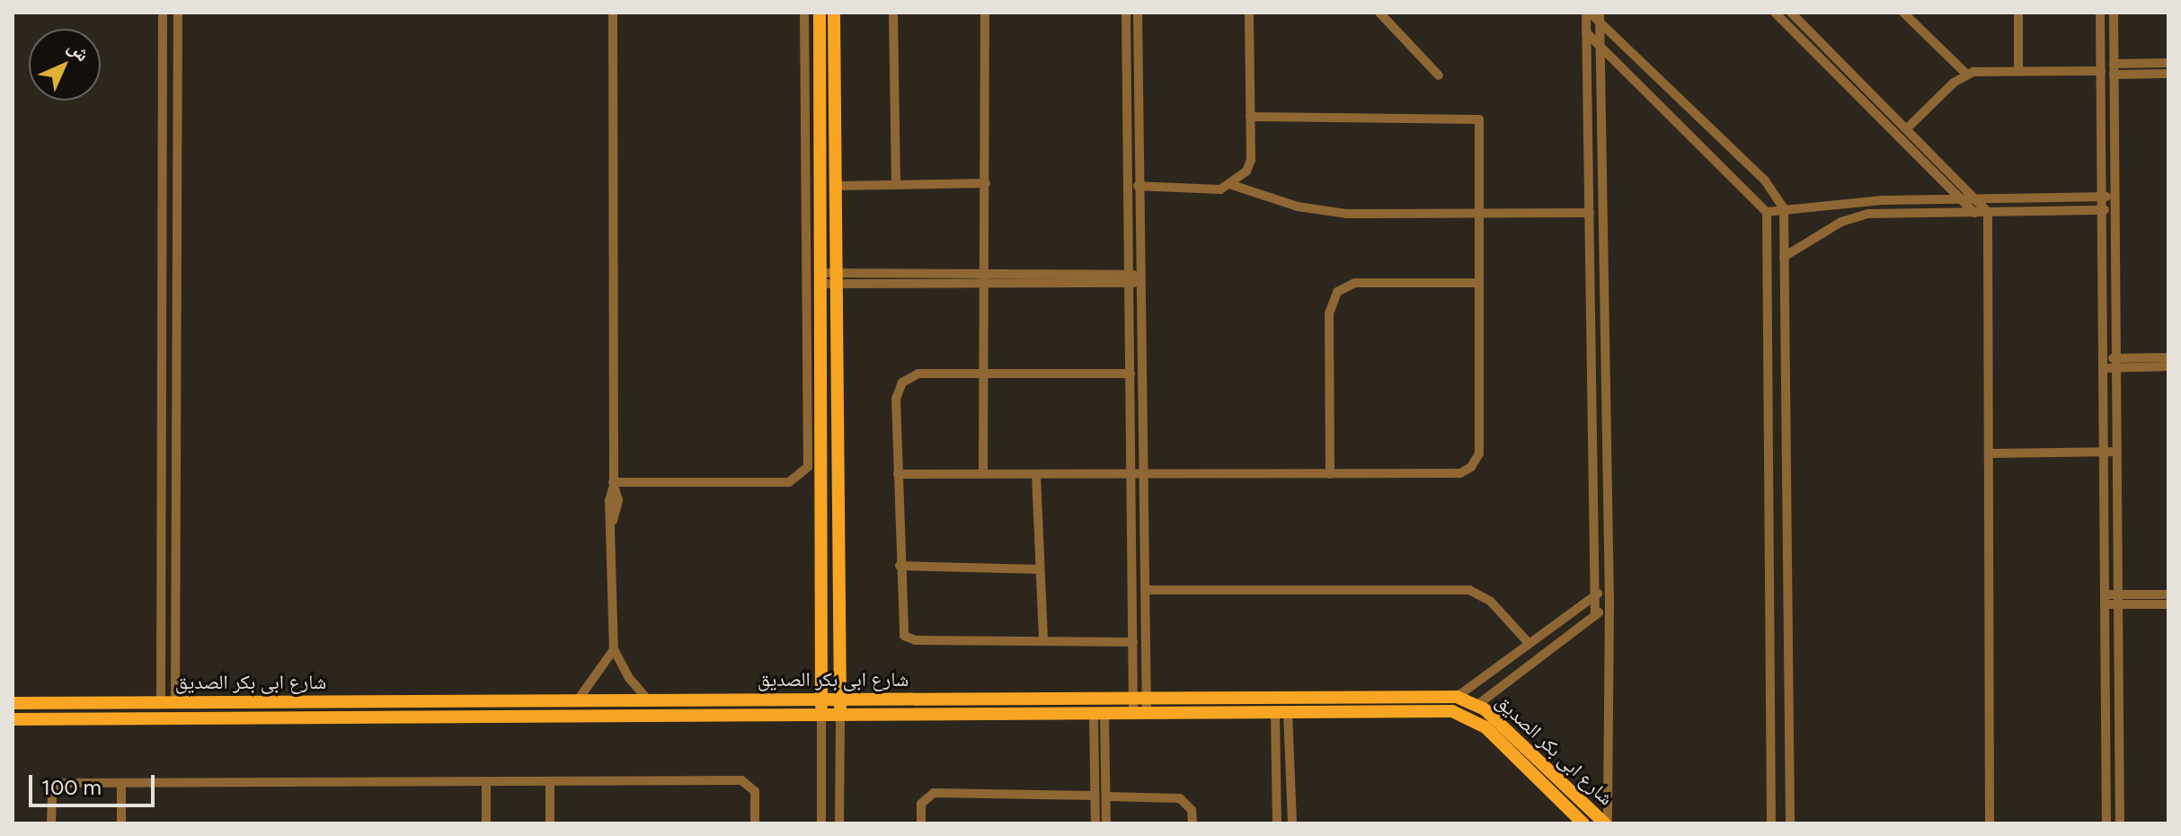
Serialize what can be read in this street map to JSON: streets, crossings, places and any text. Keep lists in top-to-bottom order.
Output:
{
  "streets": {
    "main road": ["شارع ابى بكر الصديق"]
  },
  "scale_bar": "100 m",
  "north": "top right"
}
